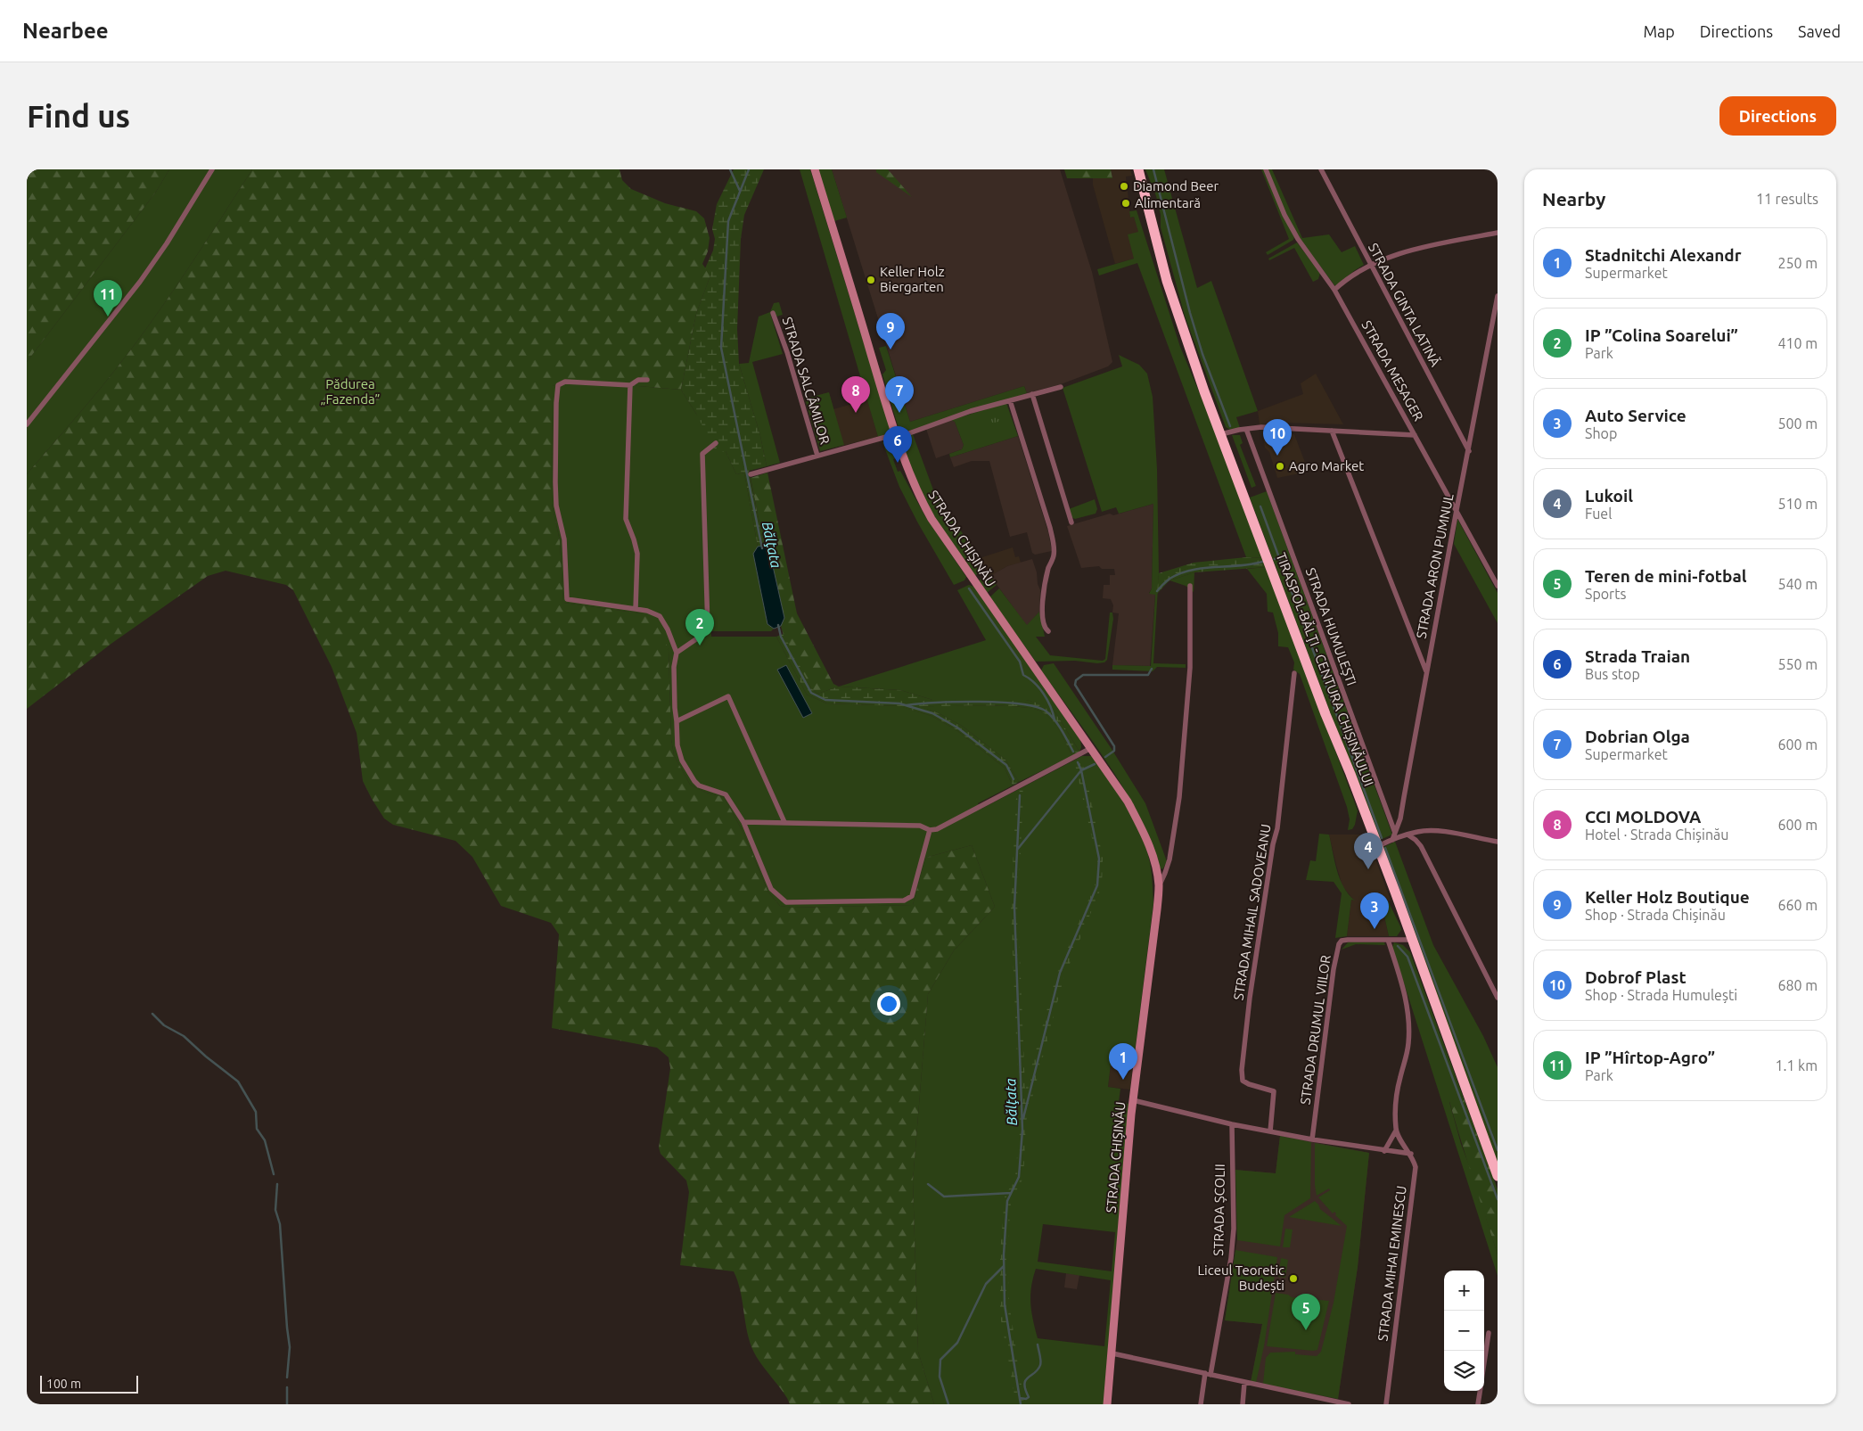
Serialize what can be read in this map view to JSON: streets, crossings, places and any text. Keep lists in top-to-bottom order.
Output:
{
  "streets": {
    "highway": ["TIRASPOL-BĂLŢI - CENTURA CHIȘINĂULUI"],
    "street": [
      "STRADA GINTA LATINĂ",
      "STRADA MESAGER",
      "STRADA SALCÂMILOR",
      "STRADA CHIȘINĂU",
      "STRADA ARON PUMNUL",
      "STRADA HUMULEȘTI",
      "STRADA MIHAIL SADOVEANU",
      "STRADA DRUMUL VIILOR",
      "STRADA ȘCOLII",
      "STRADA MIHAI EMINESCU"
    ]
  },
  "crossings": [
    ["STRADA GINTA LATINĂ", "STRADA ARON PUMNUL"],
    ["STRADA MESAGER", "STRADA ARON PUMNUL"],
    ["STRADA SALCÂMILOR", "STRADA CHIȘINĂU"],
    ["STRADA ARON PUMNUL", "STRADA HUMULEȘTI"],
    ["TIRASPOL-BĂLŢI - CENTURA CHIȘINĂULUI", "STRADA DRUMUL VIILOR"]
  ],
  "water": ["Bălţata"],
  "parks": ["Pădurea „Fazenda”"],
  "places": [
    "Diamond Beer",
    "Alimentară",
    "Keller Holz Biergarten",
    "Agro Market",
    "Liceul Teoretic Budești"
  ],
  "scale_bar": "100 m",
  "page": {
    "header": "Nearbee",
    "nav": ["Map", "Directions", "Saved"],
    "buttons": "Directions",
    "title": "Find us",
    "heading": ["Nearby", "11 results"],
    "list": [
      {
        "mark": "1",
        "name": "Stadnitchi Alexandr",
        "note": "Supermarket",
        "value": "250 m"
      },
      {
        "mark": "2",
        "name": "IP ”Colina Soarelui”",
        "note": "Park",
        "value": "410 m"
      },
      {
        "mark": "3",
        "name": "Auto Service",
        "note": "Shop",
        "value": "500 m"
      },
      {
        "mark": "4",
        "name": "Lukoil",
        "note": "Fuel",
        "value": "510 m"
      },
      {
        "mark": "5",
        "name": "Teren de mini-fotbal",
        "note": "Sports",
        "value": "540 m"
      },
      {
        "mark": "6",
        "name": "Strada Traian",
        "note": "Bus stop",
        "value": "550 m"
      },
      {
        "mark": "7",
        "name": "Dobrian Olga",
        "note": "Supermarket",
        "value": "600 m"
      },
      {
        "mark": "8",
        "name": "CCI MOLDOVA",
        "note": "Hotel · Strada Chișinău",
        "value": "600 m"
      },
      {
        "mark": "9",
        "name": "Keller Holz Boutique",
        "note": "Shop · Strada Chișinău",
        "value": "660 m"
      },
      {
        "mark": "10",
        "name": "Dobrof Plast",
        "note": "Shop · Strada Humulești",
        "value": "680 m"
      },
      {
        "mark": "11",
        "name": "IP ”Hîrtop-Agro”",
        "note": "Park",
        "value": "1.1 km"
      }
    ],
    "pins": [
      "11",
      "9",
      "7",
      "8",
      "10",
      "6",
      "2",
      "4",
      "3",
      "1",
      "5"
    ],
    "map_buttons": ["+", "−"],
    "scale": "100 m"
  }
}
